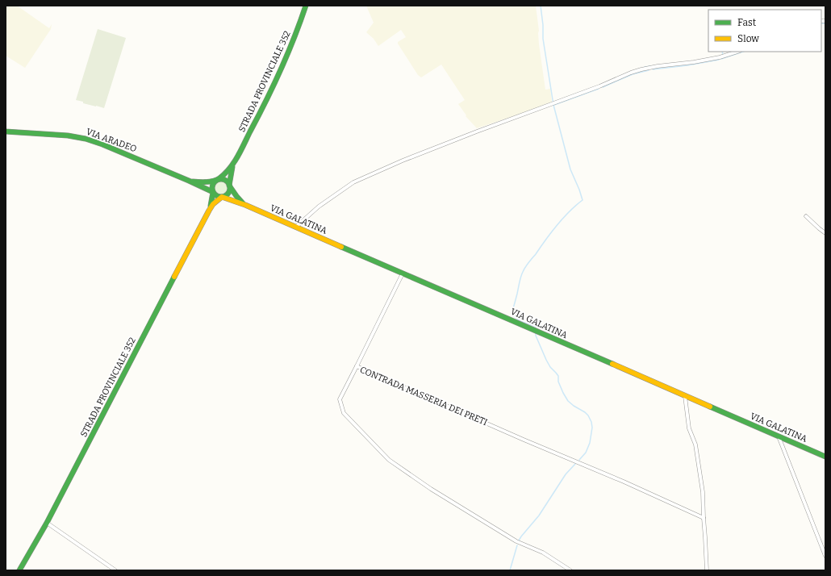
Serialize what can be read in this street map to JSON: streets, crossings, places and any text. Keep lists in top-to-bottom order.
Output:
{
  "streets": {
    "main road": ["STRADA PROVINCIALE 352", "VIA ARADEO", "VIA GALATINA"],
    "street": ["CONTRADA MASSERIA DEI PRETI"]
  },
  "crossings": [
    ["STRADA PROVINCIALE 352", "VIA ARADEO"],
    ["STRADA PROVINCIALE 352", "VIA GALATINA"],
    ["VIA ARADEO", "VIA GALATINA"]
  ],
  "legend": ["Fast", "Slow"]
}
